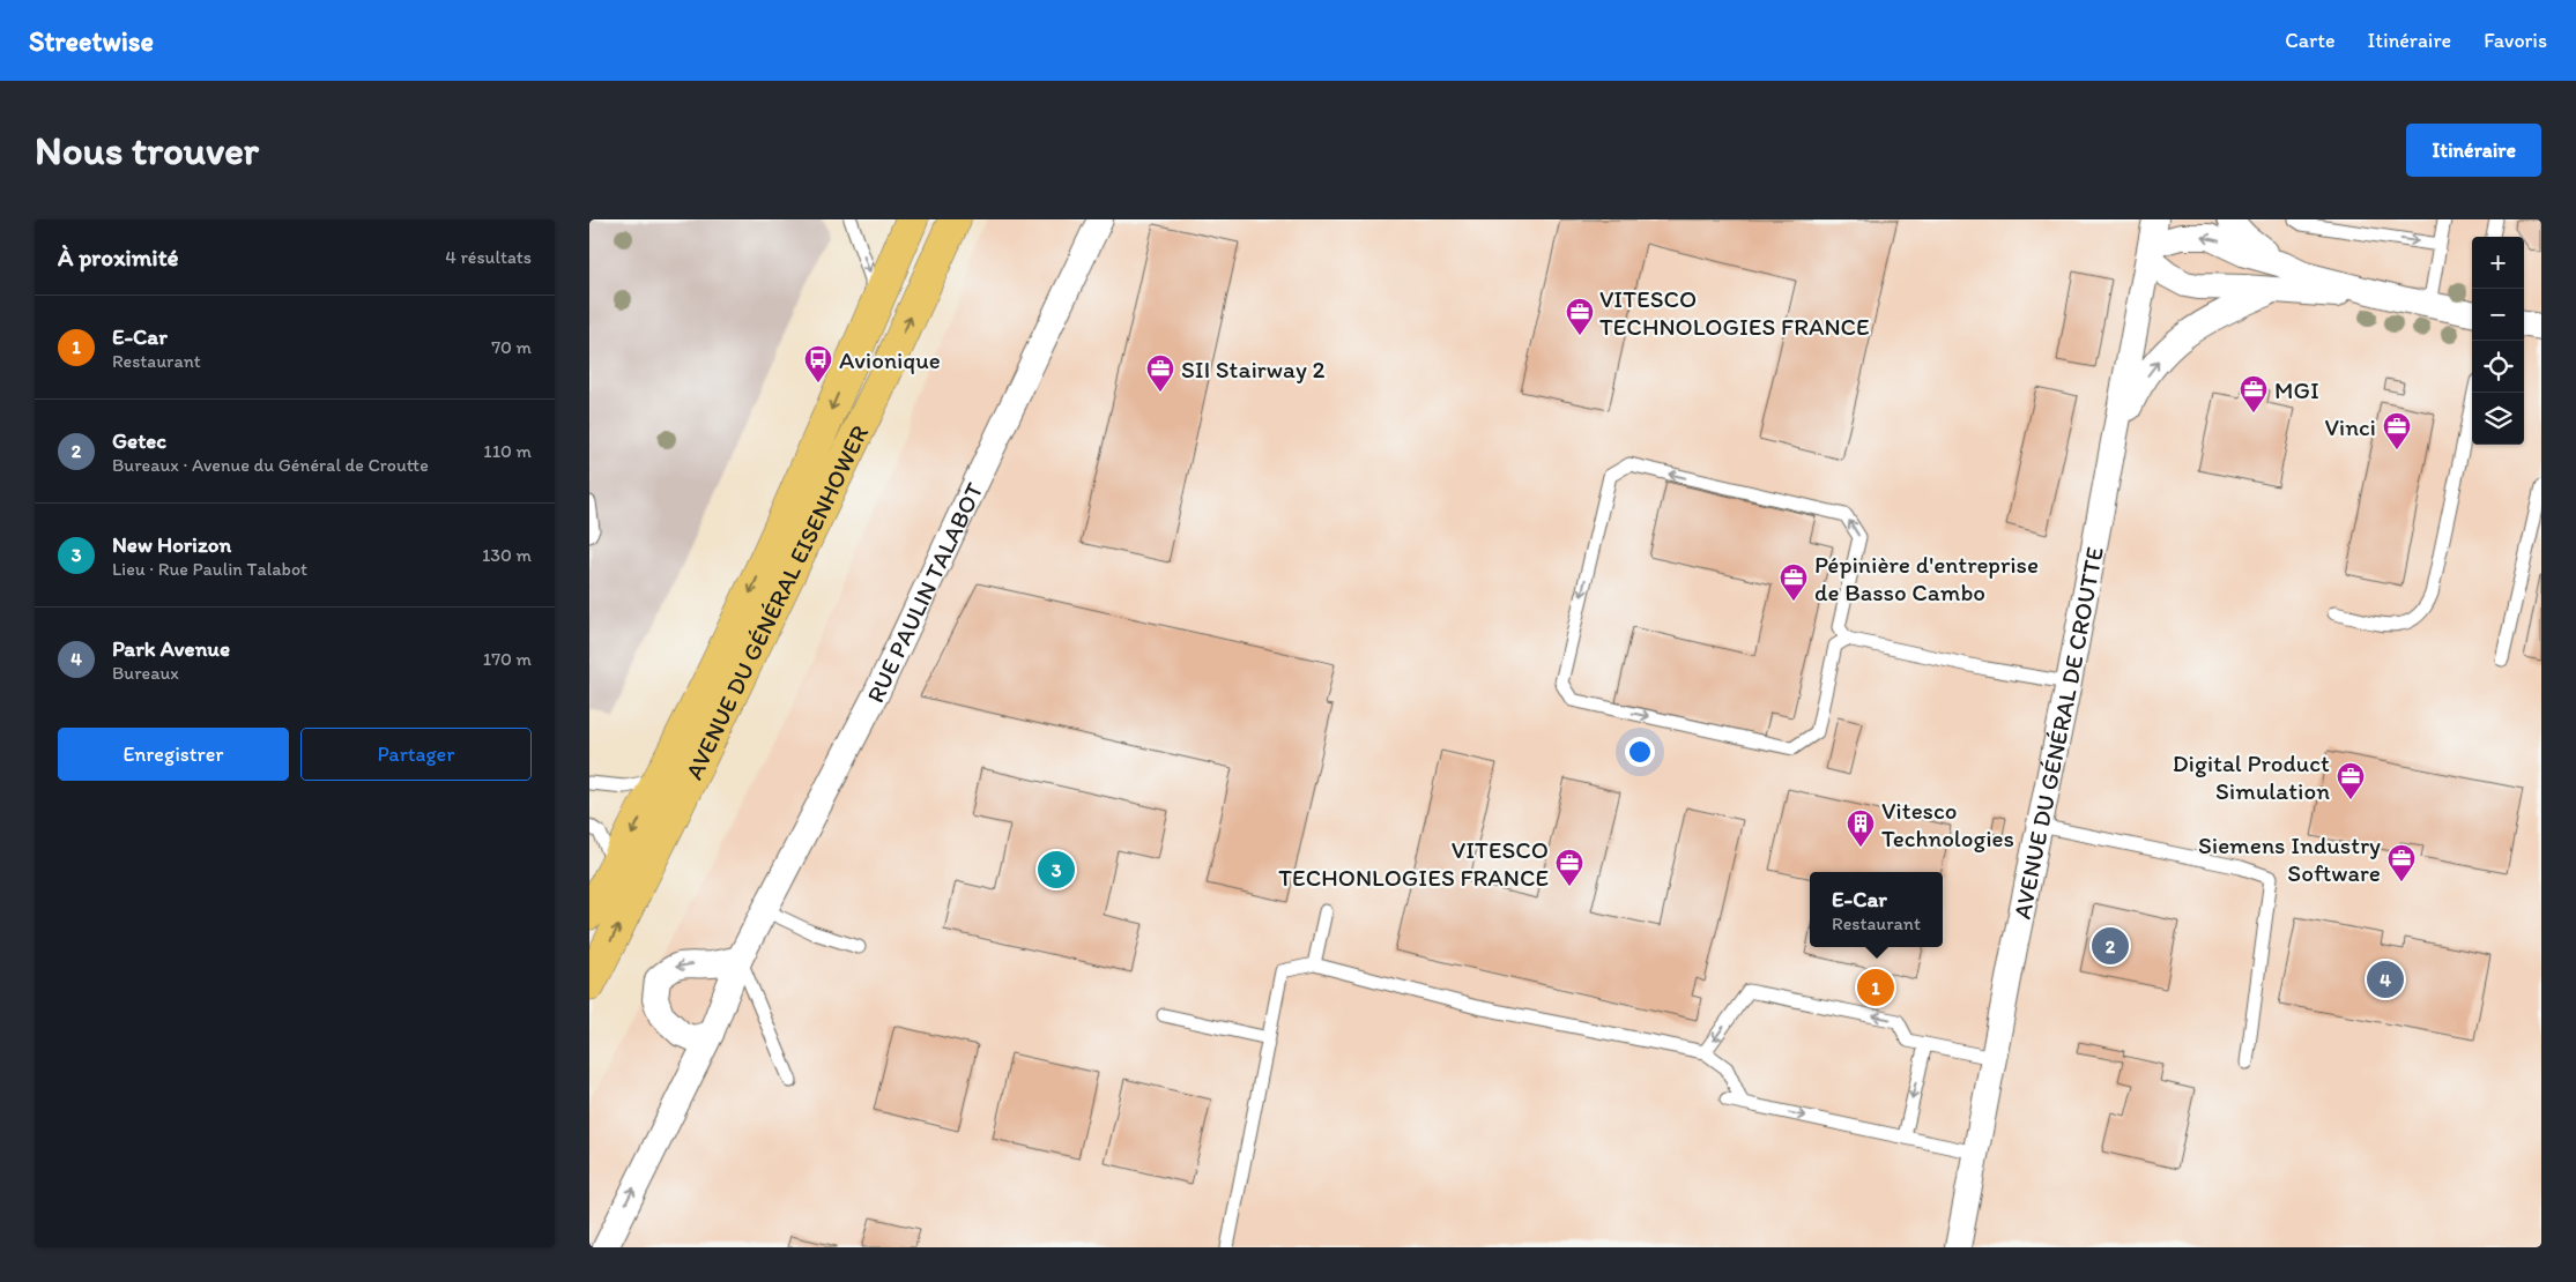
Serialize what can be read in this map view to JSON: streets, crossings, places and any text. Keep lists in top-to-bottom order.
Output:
{
  "streets": {
    "main road": ["AVENUE DU GÉNÉRAL EISENHOWER"],
    "street": ["RUE PAULIN TALABOT", "AVENUE DU GÉNÉRAL DE CROUTTE"]
  },
  "places": {
    "office": [
      "VITESCO TECHNOLOGIES FRANCE",
      "SII Stairway 2",
      "MGI",
      "Vinci",
      "Pépinière d'entreprise de Basso Cambo",
      "Digital Product Simulation",
      "Siemens Industry Software",
      "VITESCO TECHONLOGIES FRANCE"
    ],
    "bus stop": ["Avionique"],
    "building": ["Vitesco Technologies"]
  },
  "page": {
    "header": "Streetwise",
    "nav": ["Carte", "Itinéraire", "Favoris"],
    "buttons": [
      "Itinéraire",
      ["Enregistrer", "Partager"]
    ],
    "title": "Nous trouver",
    "heading": ["À proximité", "4 résultats"],
    "map_buttons": ["+", "−"],
    "list": [
      {
        "mark": "1",
        "name": "E-Car",
        "note": "Restaurant",
        "value": "70 m"
      },
      {
        "mark": "2",
        "name": "Getec",
        "note": "Bureaux · Avenue du Général de Croutte",
        "value": "110 m"
      },
      {
        "mark": "3",
        "name": "New Horizon",
        "note": "Lieu · Rue Paulin Talabot",
        "value": "130 m"
      },
      {
        "mark": "4",
        "name": "Park Avenue",
        "note": "Bureaux",
        "value": "170 m"
      }
    ],
    "pins": [
      "3",
      "2",
      "4",
      "1"
    ],
    "popup": ["E-Car", "Restaurant"]
  }
}
